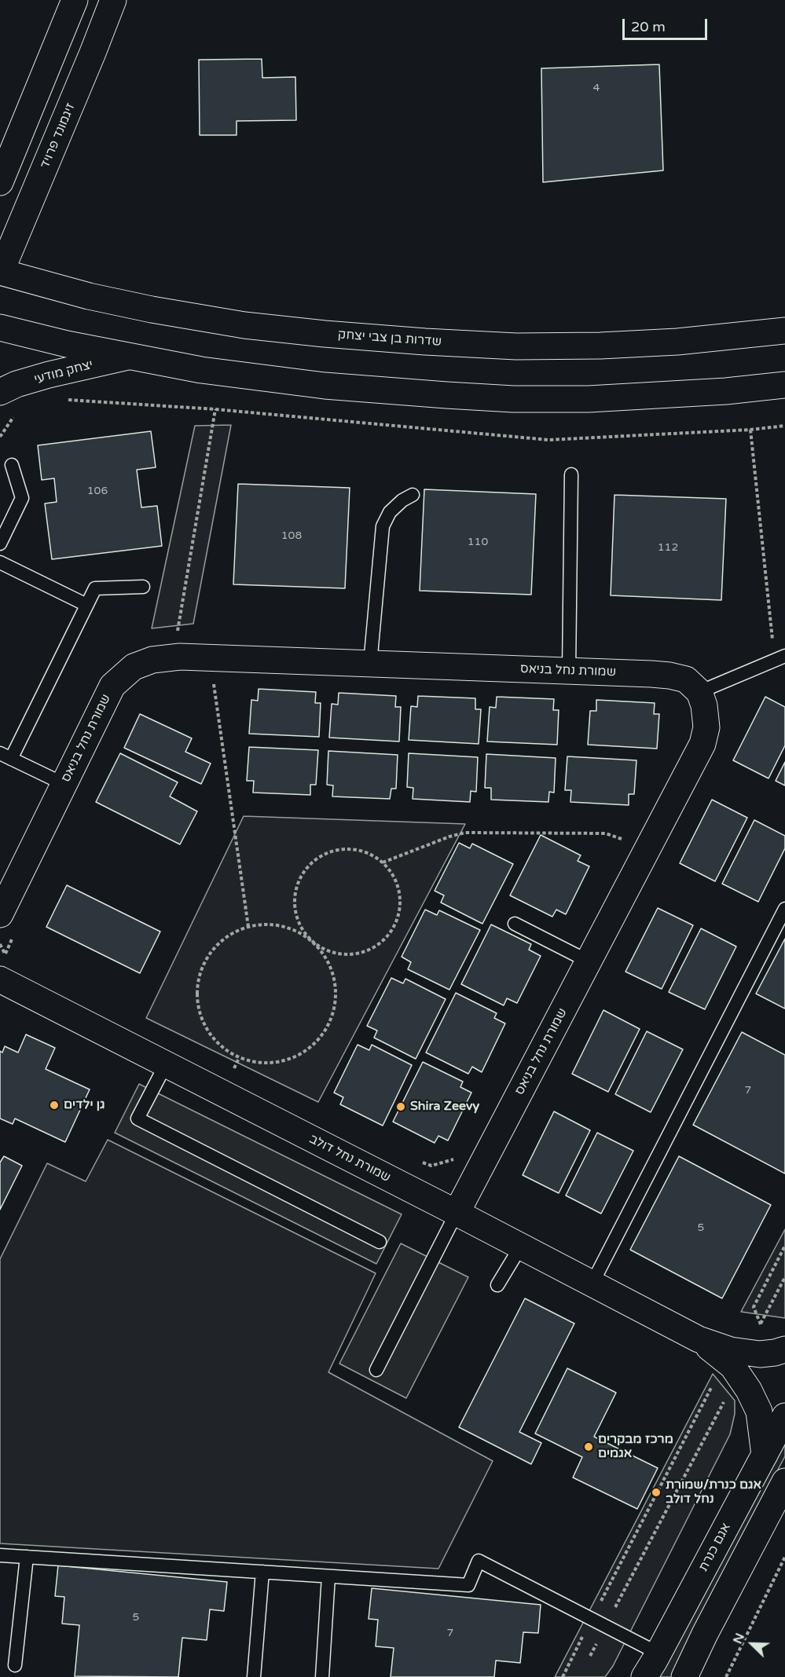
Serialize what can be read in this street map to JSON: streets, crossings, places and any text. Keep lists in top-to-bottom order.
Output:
{
  "streets": {
    "street": [
      "זיגמונד פרויד",
      "שדרות בן צבי יצחק",
      "יצחק מודעי",
      "שמורת נחל בניאס",
      "שמורת נחל דולב",
      "אגם כנרת"
    ]
  },
  "crossings": [
    ["זיגמונד פרויד", "שדרות בן צבי יצחק"],
    ["שמורת נחל בניאס", "שמורת נחל דולב"],
    ["שמורת נחל דולב", "אגם כנרת"]
  ],
  "places": [
    "גן ילדים",
    "Shira Zeevy",
    "מרכז מבקרים אגמים",
    "אגם כנרת/שמורת נחל דולב"
  ],
  "house_numbers": [
    "4",
    "106",
    "108",
    "110",
    "112",
    "7",
    "5",
    "5",
    "7"
  ],
  "scale_bar": "20 m",
  "north": "top left"
}
